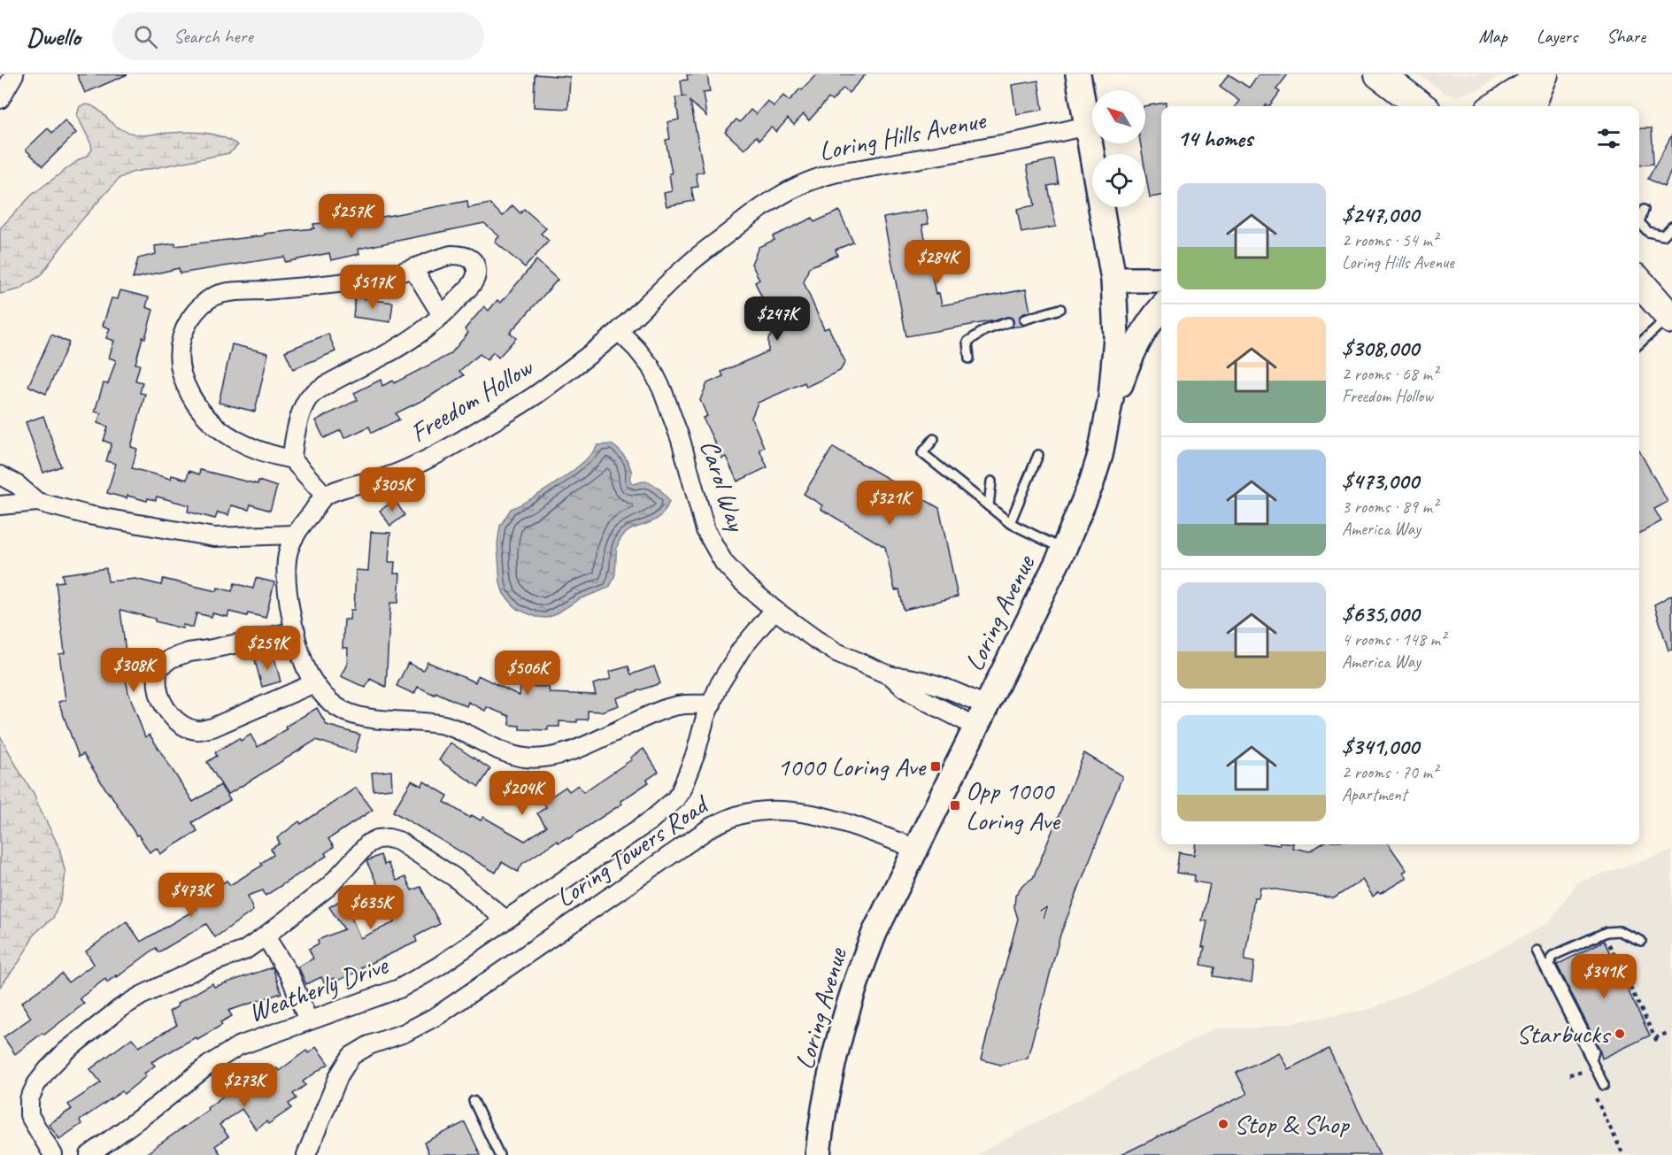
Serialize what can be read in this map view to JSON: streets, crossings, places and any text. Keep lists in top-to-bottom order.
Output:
{
  "streets": {
    "main road": ["Loring Avenue"],
    "street": [
      "Loring Hills Avenue",
      "Freedom Hollow",
      "Carol Way",
      "Loring Towers Road",
      "Weatherly Drive"
    ]
  },
  "crossings": [
    ["Loring Hills Avenue", "Freedom Hollow"],
    ["Loring Hills Avenue", "Carol Way"],
    ["Loring Hills Avenue", "Loring Avenue"],
    ["Freedom Hollow", "Carol Way"],
    ["Carol Way", "Loring Avenue"],
    ["Carol Way", "Weatherly Drive"],
    ["Loring Avenue", "Loring Towers Road"]
  ],
  "places": {
    "transit": ["1000 Loring Ave", "Opp 1000 Loring Ave"],
    "other": ["Starbucks", "Stop & Shop"]
  },
  "house_numbers": ["1"],
  "north": "top left",
  "page": {
    "header": "Dwello",
    "search": "Search here",
    "nav": ["Map", "Layers", "Share"],
    "heading": "14 homes",
    "list": [
      {
        "name": "$247,000",
        "note": "2 rooms · 54 m² · Loring Hills Avenue"
      },
      {
        "name": "$308,000",
        "note": "2 rooms · 68 m² · Freedom Hollow"
      },
      {
        "name": "$473,000",
        "note": "3 rooms · 89 m² · America Way"
      },
      {
        "name": "$635,000",
        "note": "4 rooms · 148 m² · America Way"
      },
      {
        "name": "$341,000",
        "note": "2 rooms · 70 m² · Apartment"
      }
    ],
    "price": [
      "$257K",
      "$284K",
      "$517K",
      "$247K",
      "$305K",
      "$321K",
      "$259K",
      "$308K",
      "$506K",
      "$204K",
      "$473K",
      "$635K",
      "$341K",
      "$273K"
    ]
  }
}
